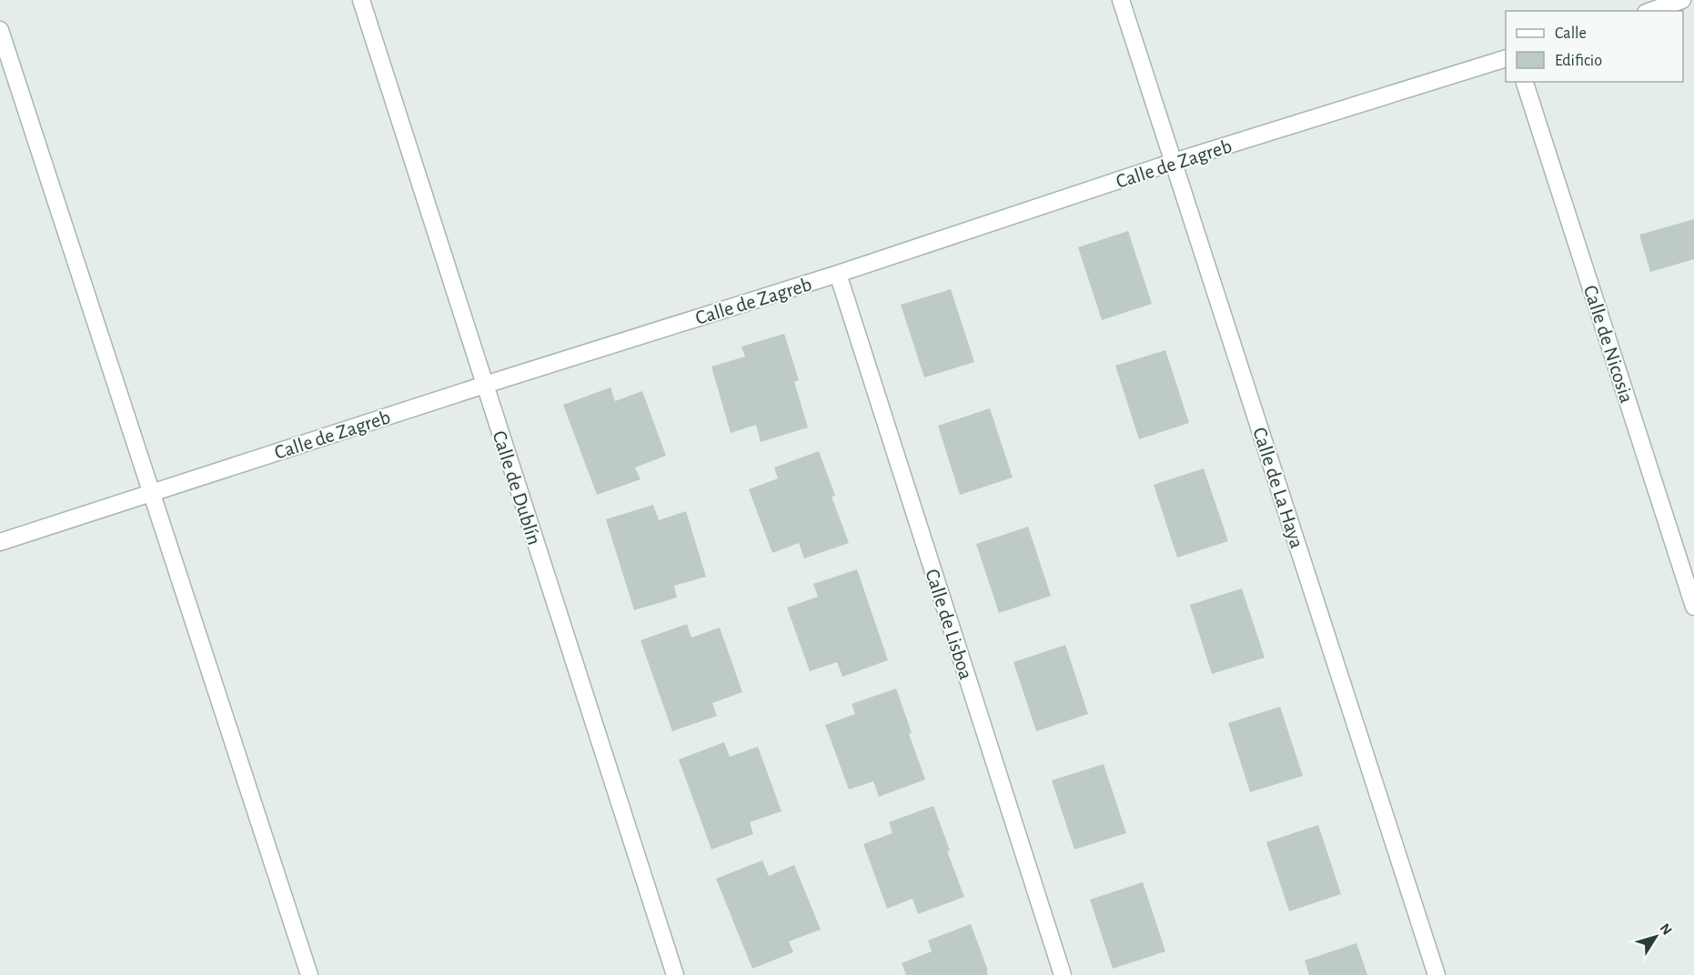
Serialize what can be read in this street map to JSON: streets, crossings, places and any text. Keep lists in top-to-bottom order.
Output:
{
  "streets": {
    "street": [
      "Calle de Zagreb",
      "Calle de Nicosia",
      "Calle de Dublín",
      "Calle de La Haya",
      "Calle de Lisboa"
    ]
  },
  "crossings": [
    ["Calle de Zagreb", "Calle de Dublín"],
    ["Calle de Zagreb", "Calle de La Haya"],
    ["Calle de Zagreb", "Calle de Lisboa"]
  ],
  "legend": ["Calle", "Edificio"],
  "north": "top right"
}
